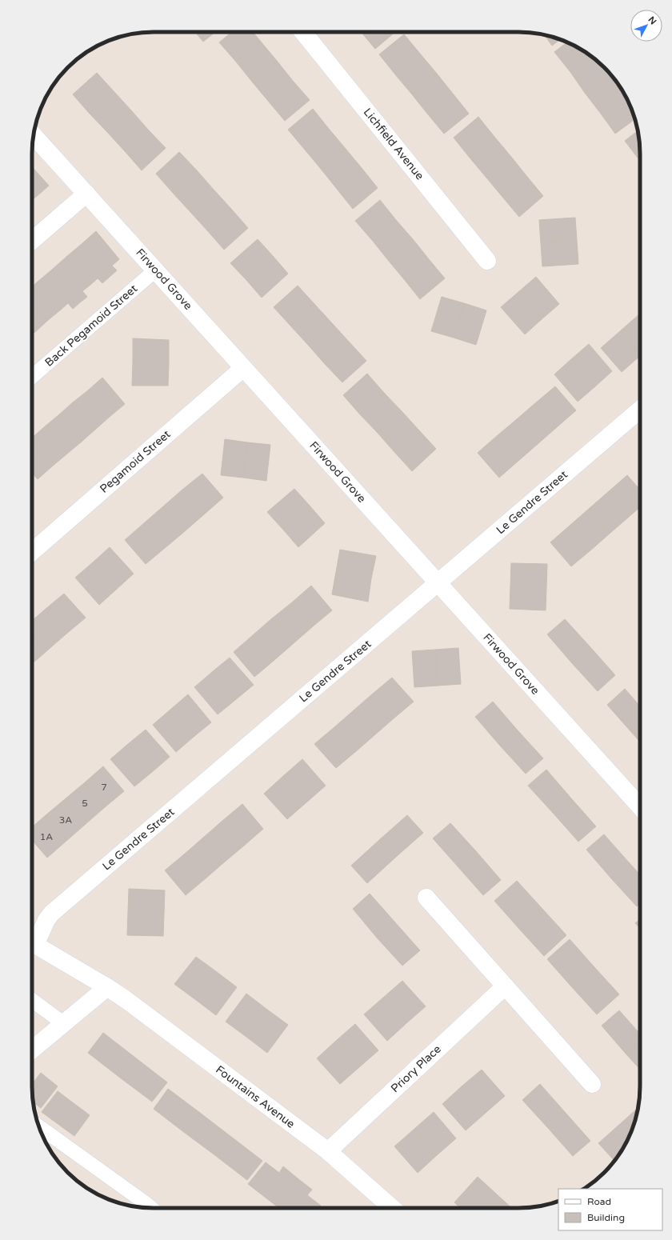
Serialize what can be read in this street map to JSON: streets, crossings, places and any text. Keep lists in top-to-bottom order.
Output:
{
  "streets": {
    "street": [
      "Lichfield Avenue",
      "Firwood Grove",
      "Pegamoid Street",
      "Le Gendre Street",
      "Priory Place",
      "Fountains Avenue"
    ],
    "lane": ["Back Pegamoid Street"]
  },
  "crossings": [
    ["Firwood Grove", "Back Pegamoid Street"],
    ["Firwood Grove", "Pegamoid Street"],
    ["Firwood Grove", "Le Gendre Street"],
    ["Priory Place", "Fountains Avenue"]
  ],
  "house_numbers": [
    "7",
    "5",
    "3A",
    "1A"
  ],
  "legend": ["Road", "Building"],
  "north": "top right"
}
